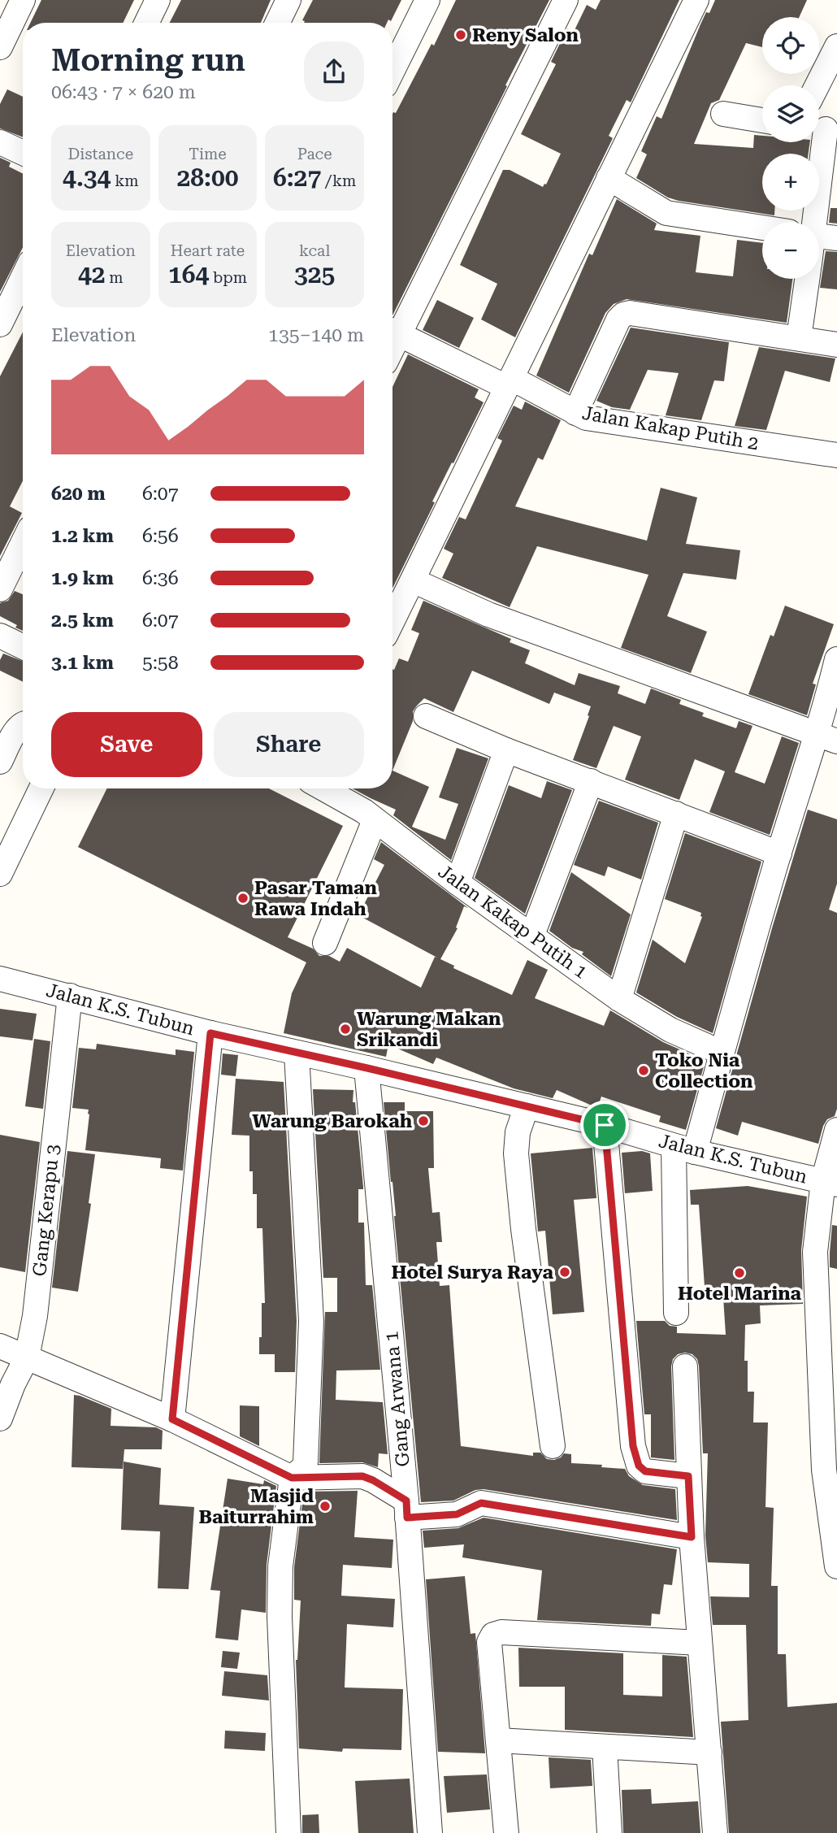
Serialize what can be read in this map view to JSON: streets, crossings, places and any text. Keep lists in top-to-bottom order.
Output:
{
  "streets": {
    "street": [
      "Jalan Kakap Putih 2",
      "Jalan Kakap Putih 1",
      "Jalan K.S. Tubun",
      "Gang Kerapu 3",
      "Gang Arwana 1"
    ]
  },
  "crossings": [
    ["Jalan K.S. Tubun", "Gang Kerapu 3"],
    ["Jalan K.S. Tubun", "Gang Arwana 1"]
  ],
  "places": [
    "Reny Salon",
    "Pasar Taman Rawa Indah",
    "Warung Makan Srikandi",
    "Toko Nia Collection",
    "Warung Barokah",
    "Hotel Surya Raya",
    "Hotel Marina",
    "Masjid Baiturrahim"
  ],
  "page": {
    "map_buttons": ["+", "−"],
    "heading": ["Morning run", "06:43 · 7 × 620 m"],
    "stats": [
      ["Distance", "4.34 km"],
      ["Time", "28:00"],
      ["Pace", "6:27 /km"],
      ["Elevation", "42 m"],
      ["Heart rate", "164 bpm"],
      ["kcal", "325"]
    ],
    "chart": ["Elevation", "135–140 m"],
    "list": [
      {
        "name": "620 m",
        "note": "6:07"
      },
      {
        "name": "1.2 km",
        "note": "6:56"
      },
      {
        "name": "1.9 km",
        "note": "6:36"
      },
      {
        "name": "2.5 km",
        "note": "6:07"
      },
      {
        "name": "3.1 km",
        "note": "5:58"
      }
    ],
    "buttons": ["Save", "Share"]
  }
}
